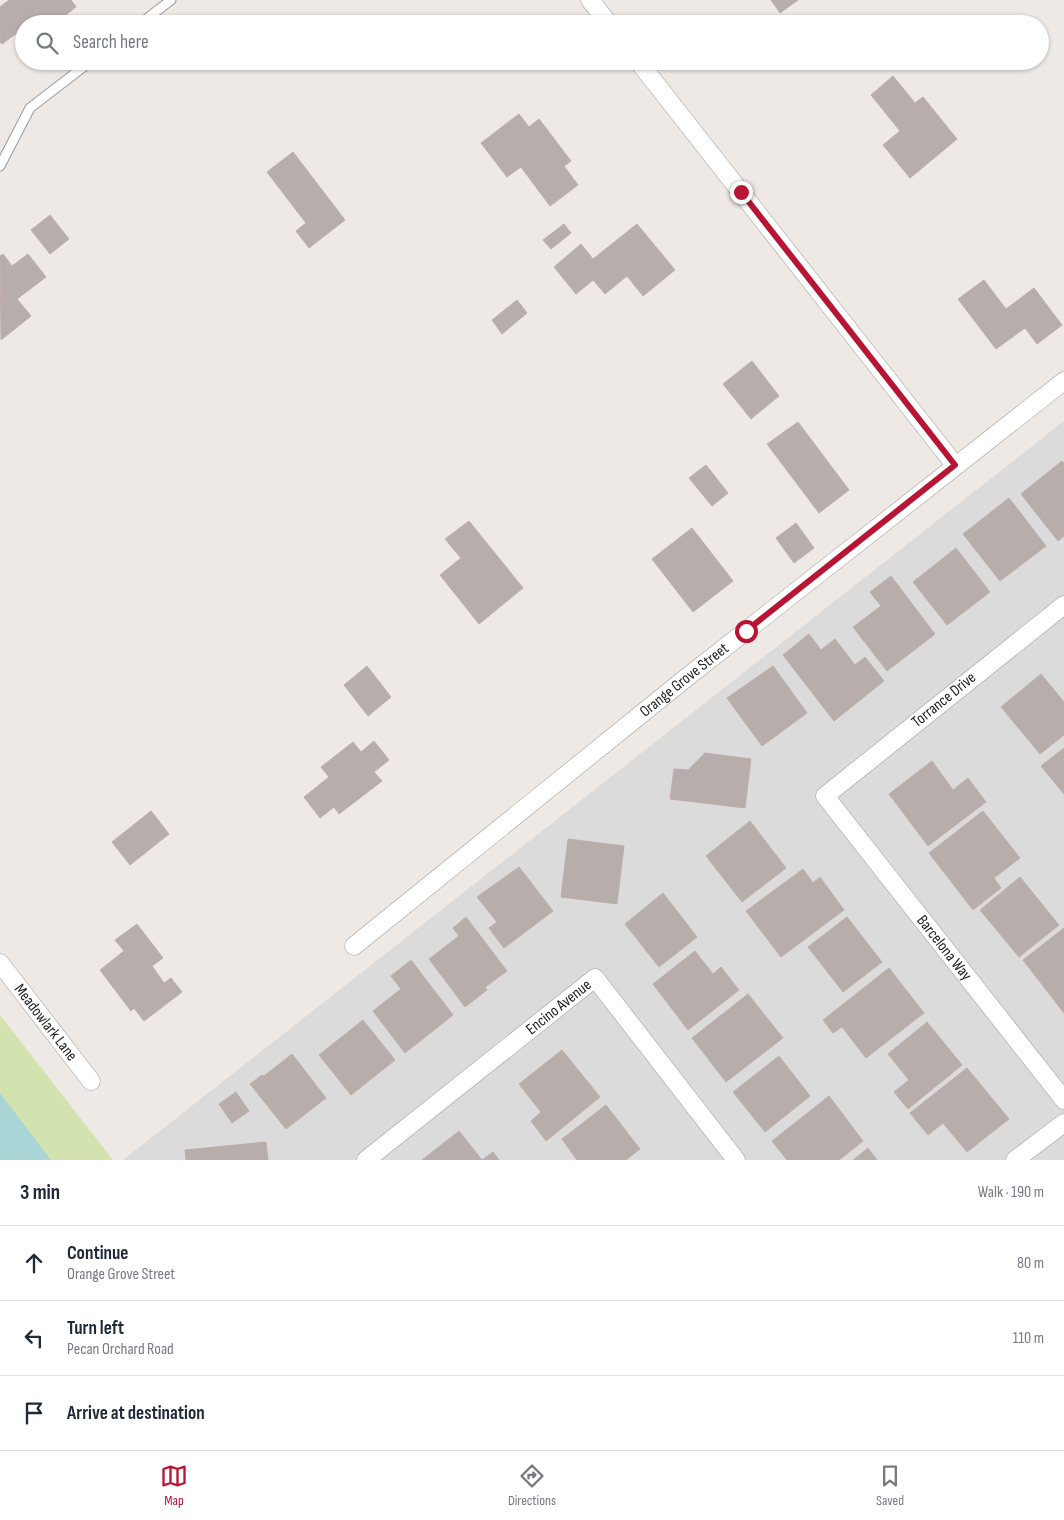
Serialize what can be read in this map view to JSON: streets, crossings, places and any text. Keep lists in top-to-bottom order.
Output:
{
  "streets": {
    "street": [
      "Orange Grove Street",
      "Torrance Drive",
      "Barcelona Way",
      "Encino Avenue",
      "Meadowlark Lane"
    ]
  },
  "crossings": [
    ["Torrance Drive", "Barcelona Way"]
  ],
  "page": {
    "search": "Search here",
    "heading": ["3 min", "Walk · 190 m"],
    "list": [
      ["Continue", "Orange Grove Street", "80 m"],
      ["Turn left", "Pecan Orchard Road", "110 m"],
      "Arrive at destination"
    ],
    "nav": ["Map", "Directions", "Saved"]
  }
}
